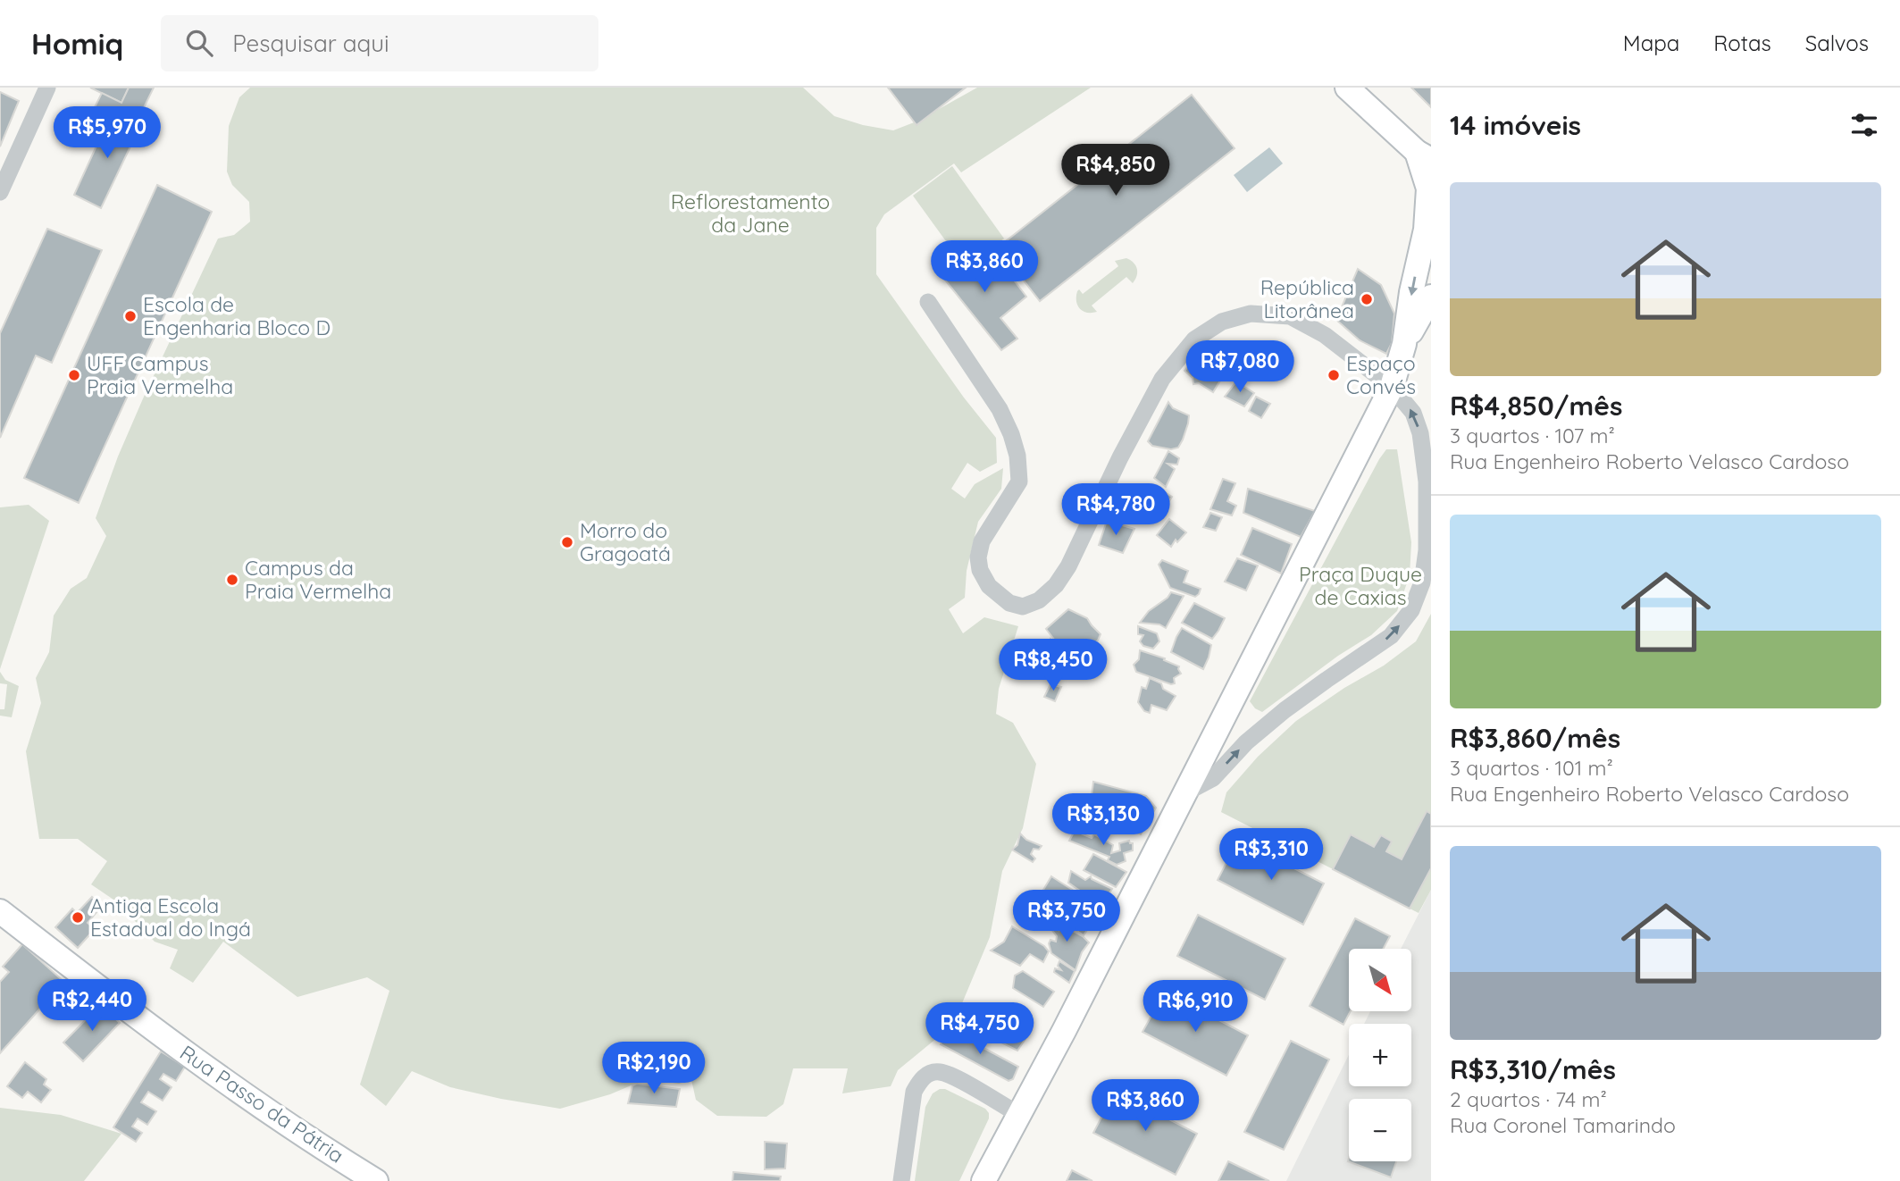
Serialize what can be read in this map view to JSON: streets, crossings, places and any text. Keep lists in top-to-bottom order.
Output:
{
  "streets": {
    "main road": ["Rua Passo da Pátria"]
  },
  "parks": ["Reflorestamento da Jane", "Praça Duque de Caxias"],
  "places": [
    "República Litorânea",
    "Escola de Engenharia Bloco D",
    "UFF Campus Praia Vermelha",
    "Espaço Convés",
    "Morro do Gragoatá",
    "Campus da Praia Vermelha",
    "Antiga Escola Estadual do Ingá"
  ],
  "north": "bottom right",
  "page": {
    "header": "Homiq",
    "search": "Pesquisar aqui",
    "nav": ["Mapa", "Rotas", "Salvos"],
    "heading": "14 imóveis",
    "price": [
      "R$5,970",
      "R$4,850",
      "R$3,860",
      "R$7,080",
      "R$4,780",
      "R$8,450",
      "R$3,130",
      "R$3,310",
      "R$3,750",
      "R$2,440",
      "R$6,910",
      "R$4,750",
      "R$2,190",
      "R$3,860"
    ],
    "list": [
      {
        "name": "R$4,850/mês",
        "note": "3 quartos · 107 m² · Rua Engenheiro Roberto Velasco Cardoso"
      },
      {
        "name": "R$3,860/mês",
        "note": "3 quartos · 101 m² · Rua Engenheiro Roberto Velasco Cardoso"
      },
      {
        "name": "R$3,310/mês",
        "note": "2 quartos · 74 m² · Rua Coronel Tamarindo"
      }
    ],
    "map_buttons": ["+", "−"]
  }
}
